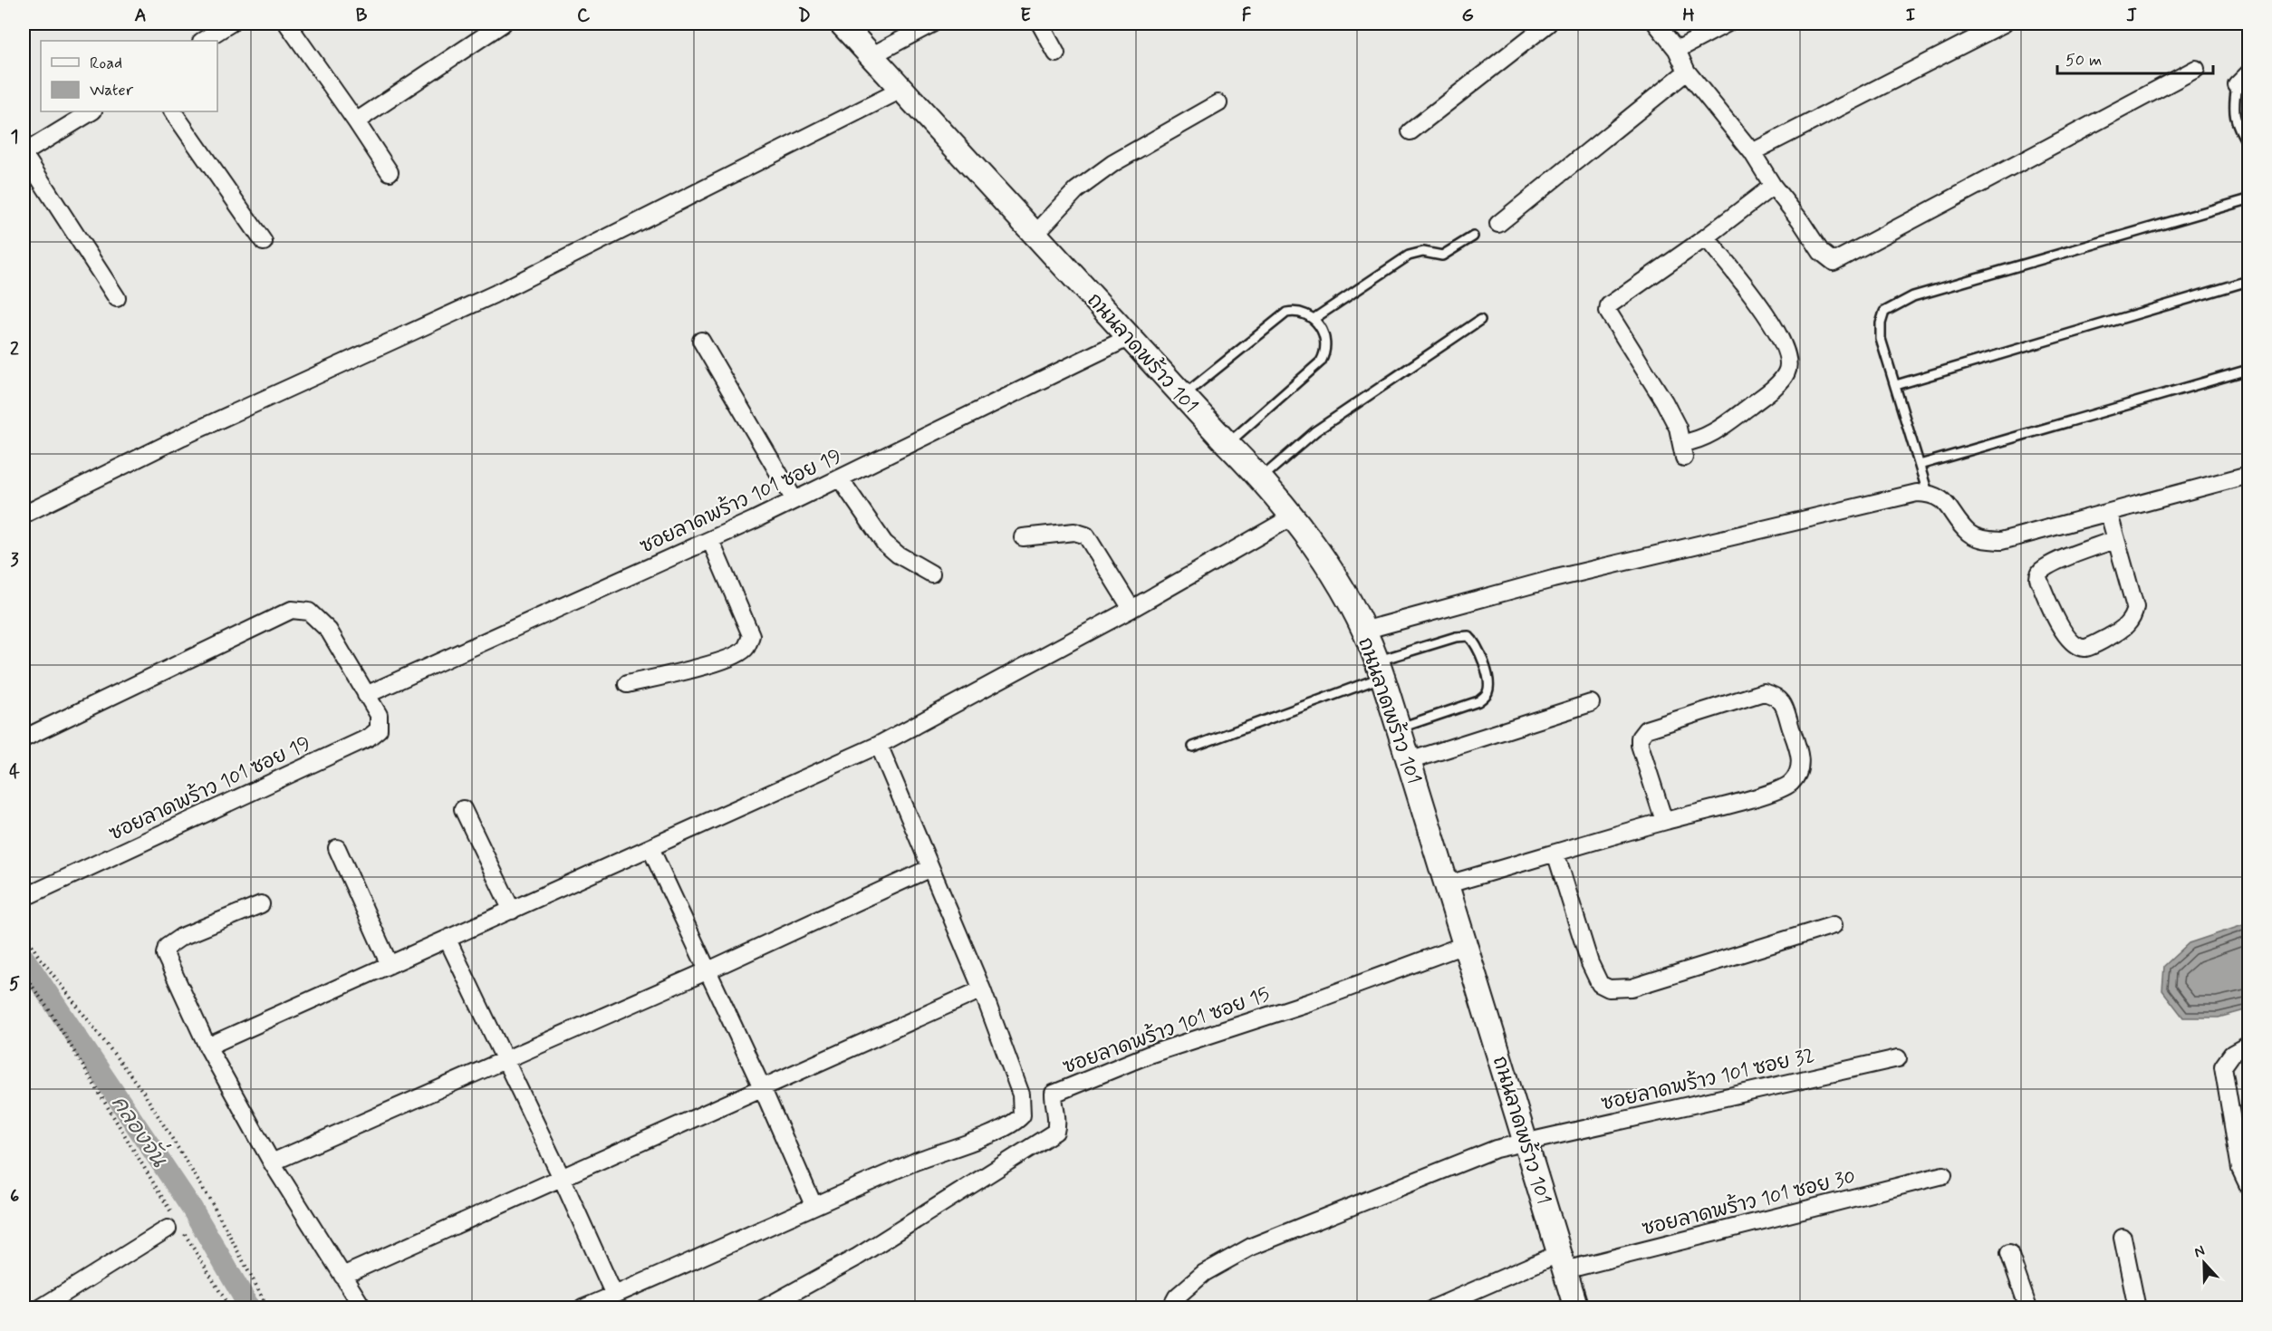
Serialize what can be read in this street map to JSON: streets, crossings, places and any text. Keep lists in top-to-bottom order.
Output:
{
  "streets": {
    "street": [
      "ถนนลาดพร้าว 101",
      "ซอยลาดพร้าว 101 ซอย 19",
      "ซอยลาดพร้าว 101 ซอย 15",
      "ซอยลาดพร้าว 101 ซอย 32",
      "ซอยลาดพร้าว 101 ซอย 30"
    ]
  },
  "crossings": [
    ["ถนนลาดพร้าว 101", "ซอยลาดพร้าว 101 ซอย 19"],
    ["ถนนลาดพร้าว 101", "ซอยลาดพร้าว 101 ซอย 15"],
    ["ถนนลาดพร้าว 101", "ซอยลาดพร้าว 101 ซอย 32"],
    ["ถนนลาดพร้าว 101", "ซอยลาดพร้าว 101 ซอย 30"]
  ],
  "water": ["คลองจั่น"],
  "legend": ["Road", "Water"],
  "scale_bar": "50 m",
  "north": "top",
  "grid": {
    "columns": [
      "A",
      "B",
      "C",
      "D",
      "E",
      "F",
      "G",
      "H",
      "I",
      "J"
    ],
    "rows": [
      "1",
      "2",
      "3",
      "4",
      "5",
      "6"
    ]
  }
}
